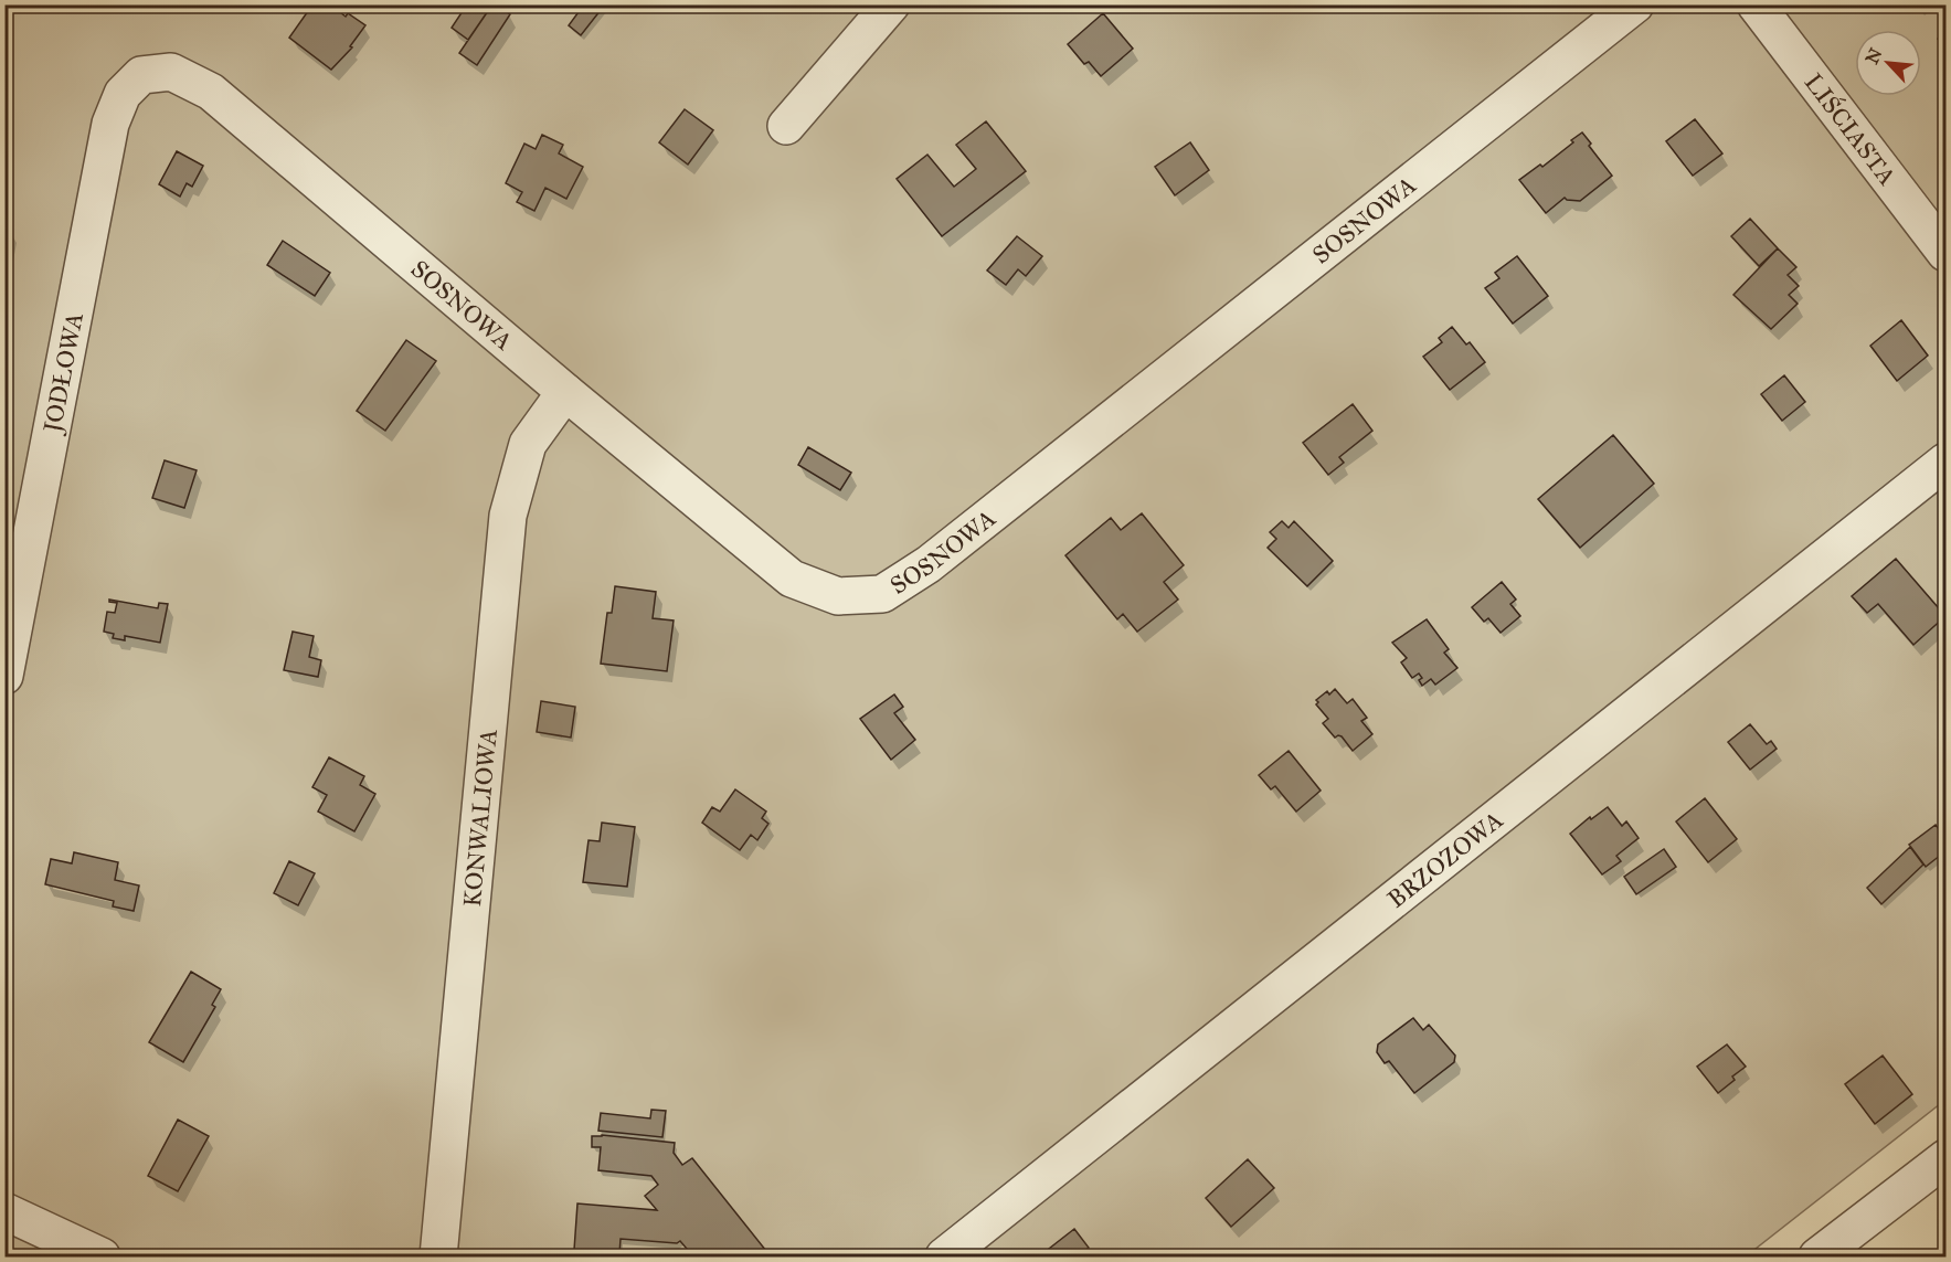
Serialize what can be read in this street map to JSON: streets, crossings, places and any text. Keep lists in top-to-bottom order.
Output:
{
  "streets": {
    "street": [
      "LIŚCIASTA",
      "SOSNOWA",
      "JODŁOWA",
      "KONWALIOWA",
      "BRZOZOWA"
    ]
  },
  "crossings": [
    ["SOSNOWA", "JODŁOWA"],
    ["SOSNOWA", "KONWALIOWA"]
  ],
  "north": "top left"
}
